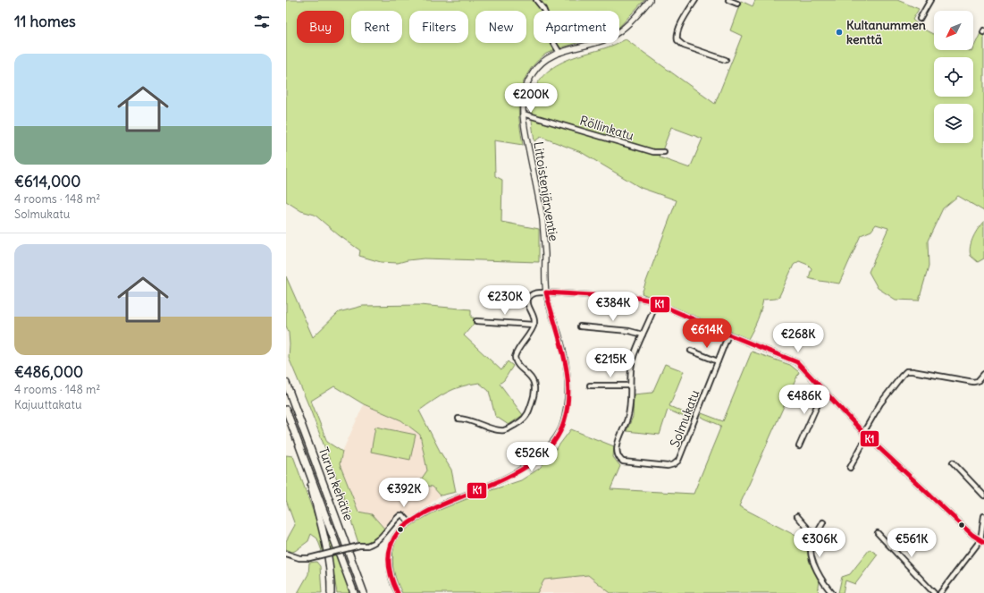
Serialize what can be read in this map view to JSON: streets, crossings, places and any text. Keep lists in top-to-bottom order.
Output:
{
  "streets": {
    "highway": ["Turun kehätie"],
    "street": ["Röllinkatu", "Littoistenjärventie", "Solmukatu"]
  },
  "crossings": [
    ["Röllinkatu", "Littoistenjärventie"]
  ],
  "places": ["Kultanummen kenttä"],
  "lines": ["transit line K1"],
  "north": "bottom left",
  "page": {
    "heading": "11 homes",
    "chip": [
      "Buy",
      "Rent",
      "Filters",
      "New",
      "Apartment"
    ],
    "list": [
      {
        "name": "€614,000",
        "note": "4 rooms · 148 m² · Solmukatu"
      },
      {
        "name": "€486,000",
        "note": "4 rooms · 148 m² · Kajuuttakatu"
      }
    ],
    "price": [
      "€200K",
      "€230K",
      "€384K",
      "€614K",
      "€268K",
      "€215K",
      "€486K",
      "€526K",
      "€392K",
      "€306K",
      "€561K"
    ]
  }
}
